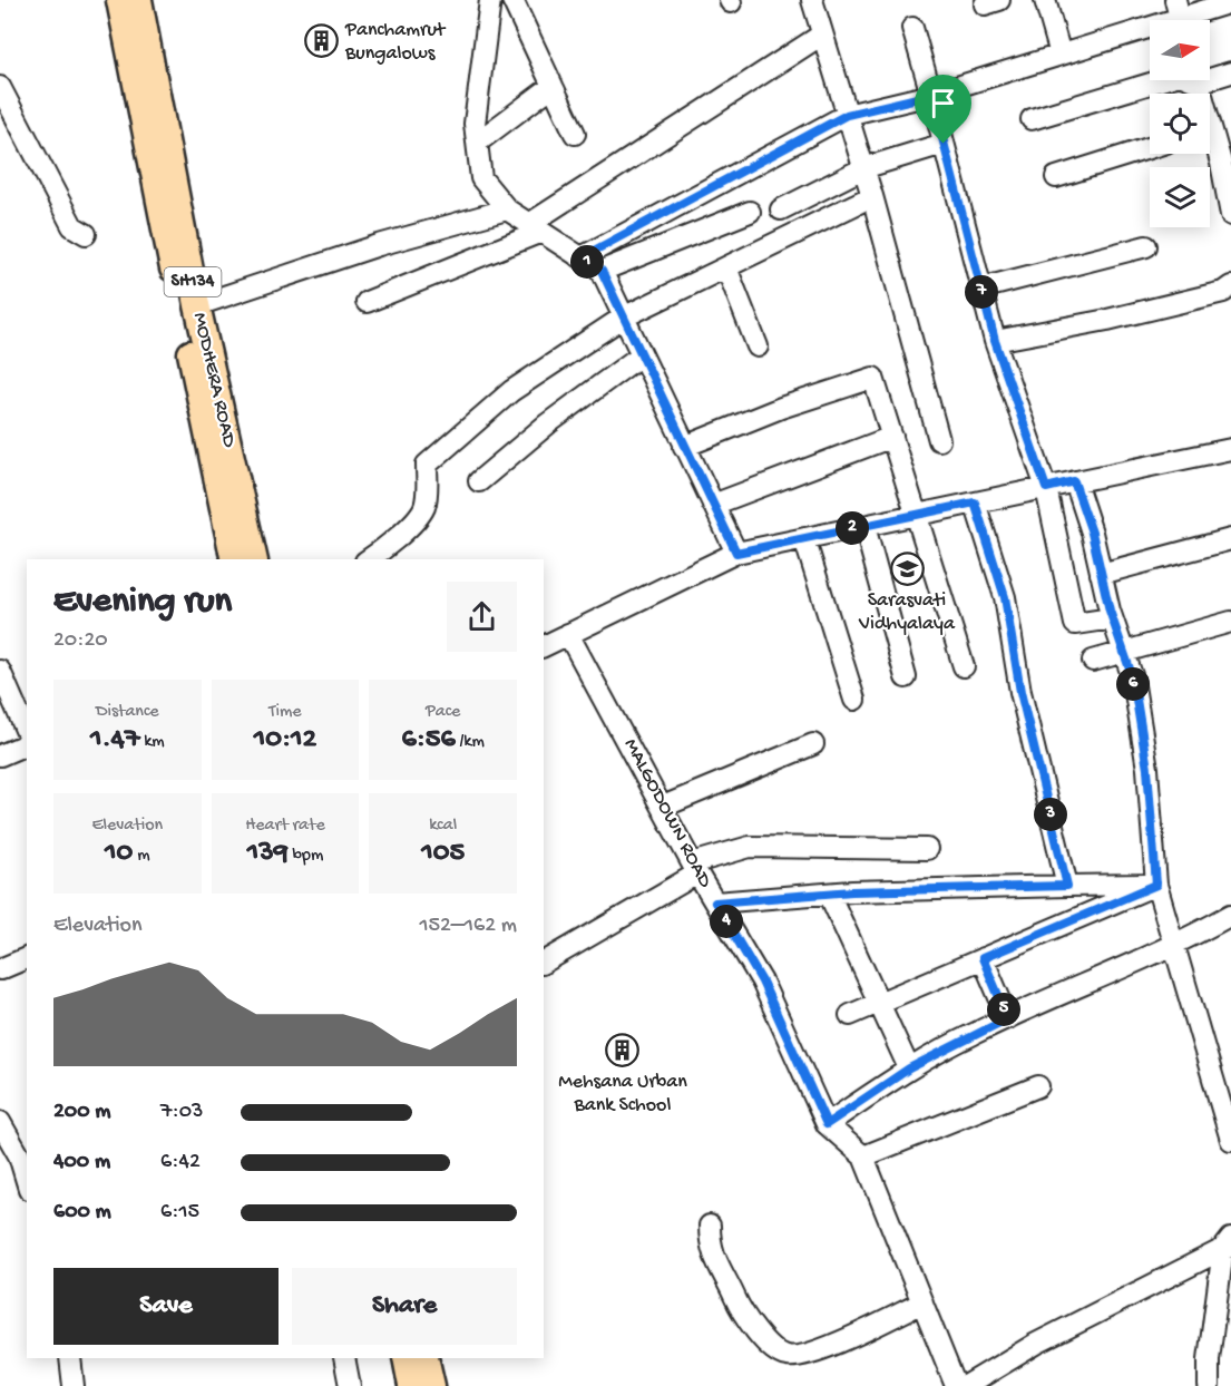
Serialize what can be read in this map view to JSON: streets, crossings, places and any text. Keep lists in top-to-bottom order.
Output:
{
  "streets": {
    "main road": ["SH134", "MODHERA ROAD"],
    "street": ["MALGODOWN ROAD"]
  },
  "places": {
    "building": ["Panchamrut Bungalows", "Mehsana Urban Bank School"],
    "school or university": ["Sarasvati Vidhyalaya"]
  },
  "north": "right",
  "page": {
    "pins": [
      "1",
      "7",
      "2",
      "6",
      "3",
      "4",
      "5"
    ],
    "heading": ["Evening run", "20:20"],
    "stats": [
      ["Distance", "1.47 km"],
      ["Time", "10:12"],
      ["Pace", "6:56 /km"],
      ["Elevation", "10 m"],
      ["Heart rate", "139 bpm"],
      ["kcal", "105"]
    ],
    "chart": ["Elevation", "152–162 m"],
    "list": [
      {
        "name": "200 m",
        "note": "7:03"
      },
      {
        "name": "400 m",
        "note": "6:42"
      },
      {
        "name": "600 m",
        "note": "6:15"
      }
    ],
    "buttons": ["Save", "Share"]
  }
}
